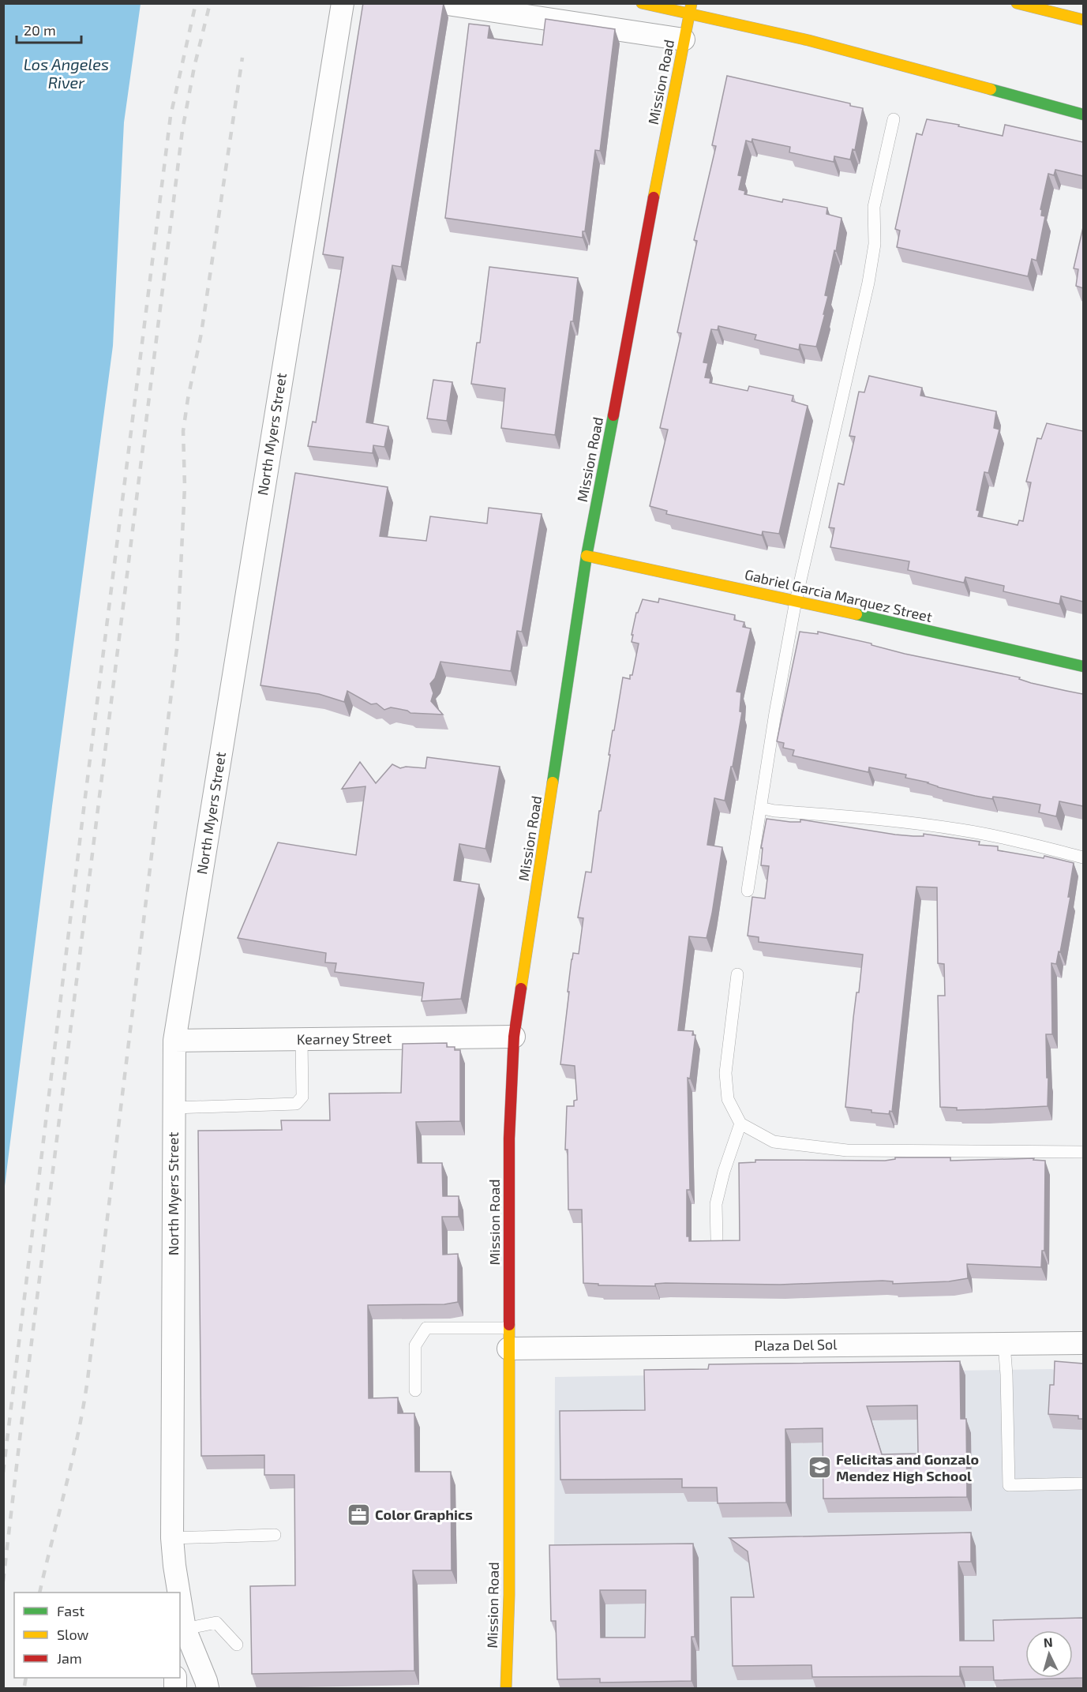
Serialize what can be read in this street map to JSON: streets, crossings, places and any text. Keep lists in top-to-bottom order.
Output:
{
  "streets": {
    "main road": ["Mission Road", "Gabriel Garcia Marquez Street"],
    "street": ["North Myers Street", "Kearney Street", "Plaza Del Sol"]
  },
  "crossings": [
    ["Mission Road", "Gabriel Garcia Marquez Street"],
    ["Mission Road", "Kearney Street"],
    ["Mission Road", "Plaza Del Sol"],
    ["North Myers Street", "Kearney Street"]
  ],
  "water": ["Los Angeles River"],
  "places": {
    "school or university": ["Felicitas and Gonzalo Mendez High School"],
    "office": ["Color Graphics"]
  },
  "legend": ["Fast", "Slow", "Jam"],
  "scale_bar": "20 m",
  "north": "top"
}
